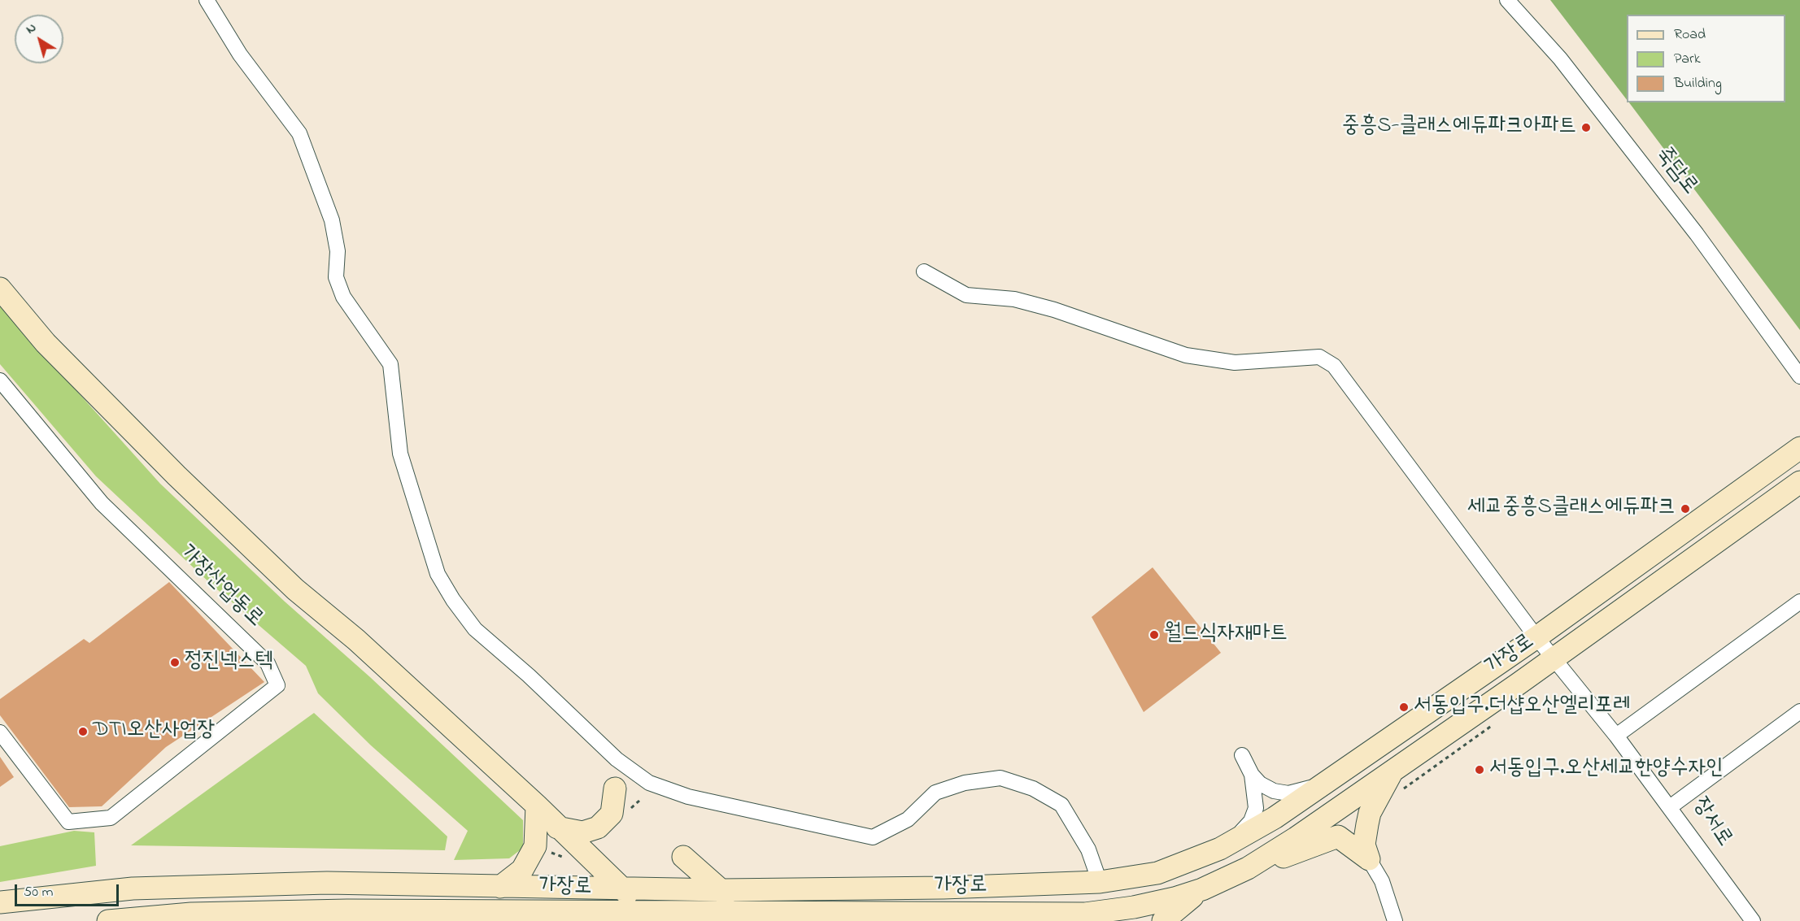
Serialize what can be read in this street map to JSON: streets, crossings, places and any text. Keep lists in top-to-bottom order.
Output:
{
  "streets": {
    "main road": ["가장로"],
    "street": ["죽담로", "가장산업동로", "장서로"]
  },
  "places": [
    "중흥S-클래스에듀파크아파트",
    "세교중흥S클래스에듀파크",
    "월드식자재마트",
    "정진넥스텍",
    "서동입구.더샵오산엘리포레",
    "DTI오산사업장",
    "서동입구.오산세교한양수자인"
  ],
  "legend": ["Road", "Park", "Building"],
  "scale_bar": "50 m",
  "north": "top left"
}
